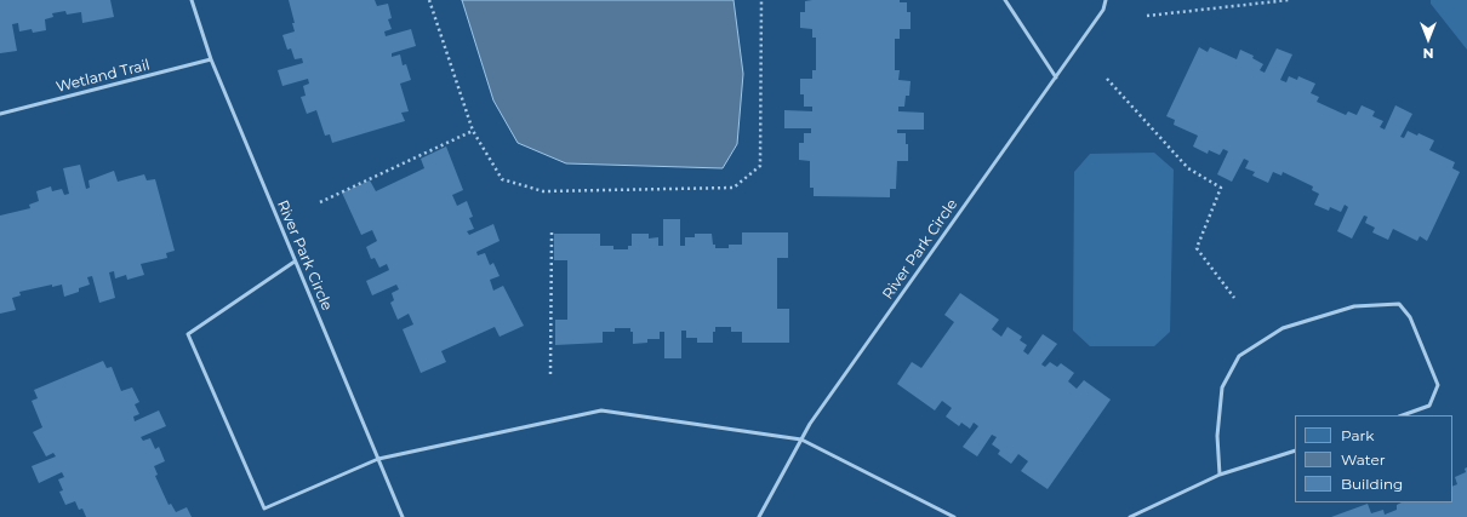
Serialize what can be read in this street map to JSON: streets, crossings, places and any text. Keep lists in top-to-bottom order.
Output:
{
  "streets": {
    "lane": ["Wetland Trail", "River Park Circle"]
  },
  "crossings": [
    ["Wetland Trail", "River Park Circle"]
  ],
  "legend": ["Park", "Water", "Building"],
  "north": "bottom"
}
